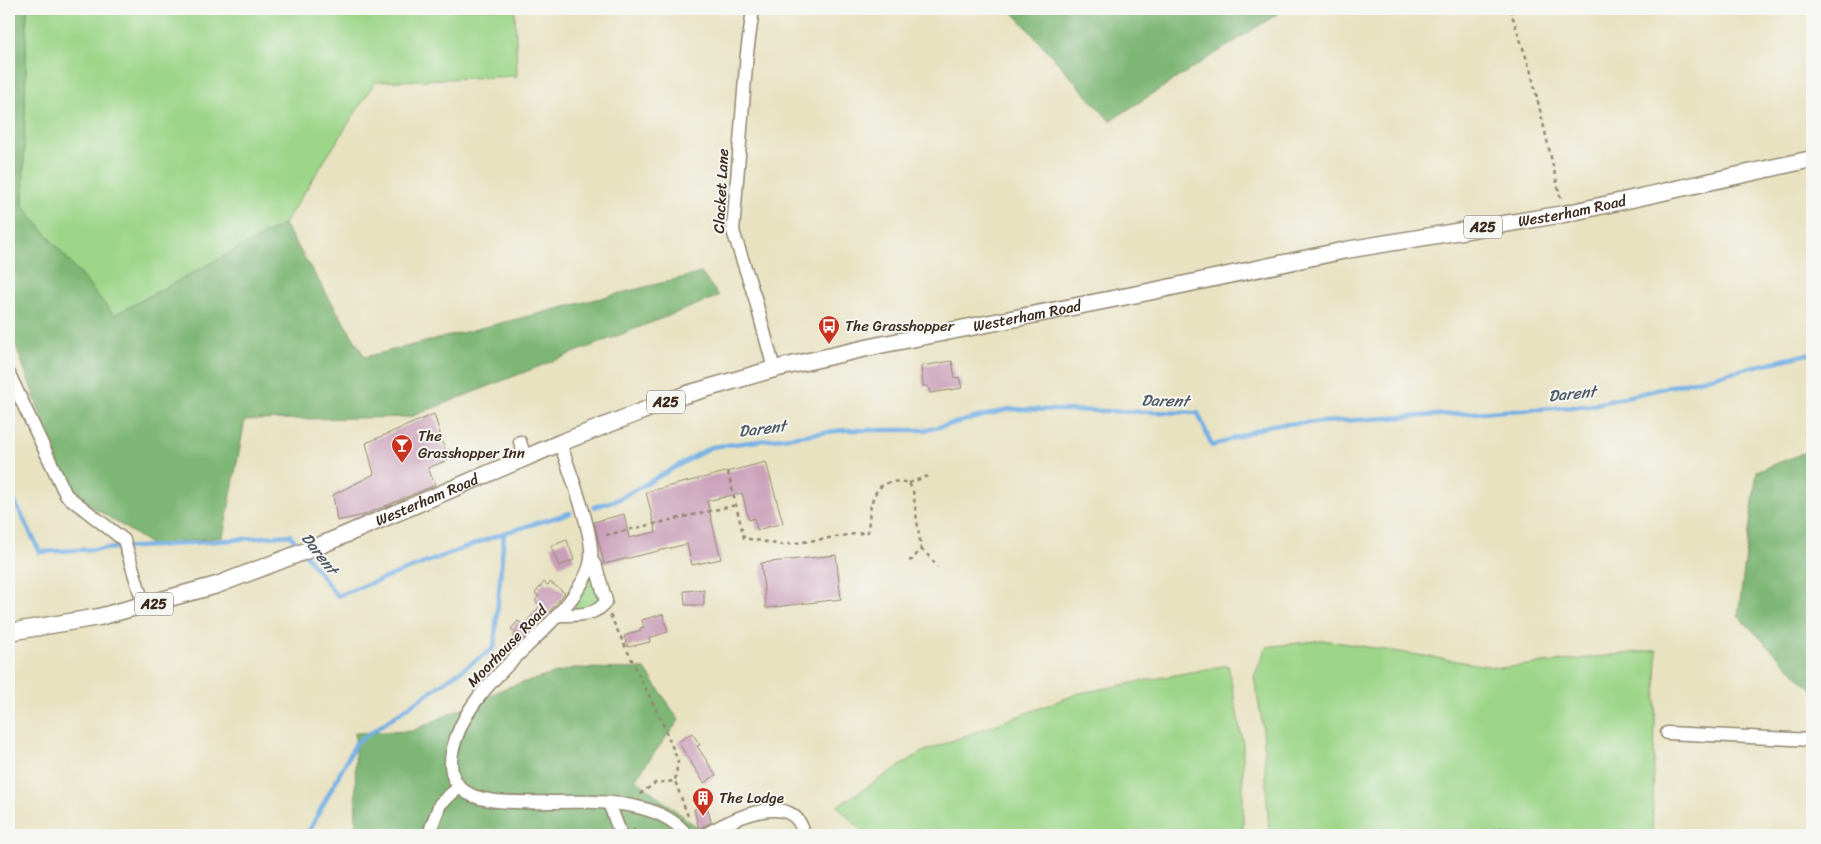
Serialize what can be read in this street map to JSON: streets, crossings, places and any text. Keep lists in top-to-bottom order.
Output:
{
  "streets": {
    "main road": ["Westerham Road", "A25"],
    "street": ["Clacket Lane", "Moorhouse Road"]
  },
  "crossings": [
    ["Clacket Lane", "Westerham Road"],
    ["Westerham Road", "Moorhouse Road"]
  ],
  "water": ["Darent"],
  "places": {
    "bus stop": ["The Grasshopper"],
    "bar": ["The Grasshopper Inn"],
    "building": ["The Lodge"]
  }
}
